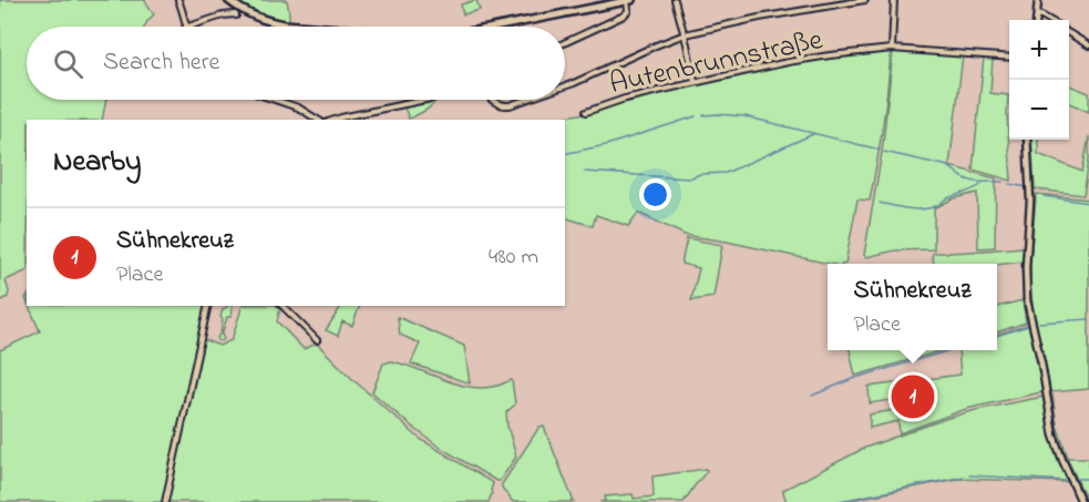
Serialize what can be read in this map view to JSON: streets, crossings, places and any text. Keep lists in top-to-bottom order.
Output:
{
  "streets": {
    "street": ["Autenbrunnstraße"]
  },
  "page": {
    "map_buttons": ["+", "−"],
    "search": "Search here",
    "heading": "Nearby",
    "list": [
      {
        "mark": "1",
        "name": "Sühnekreuz",
        "note": "Place",
        "value": "480 m"
      }
    ],
    "popup": ["Sühnekreuz", "Place"],
    "pins": "1"
  }
}
